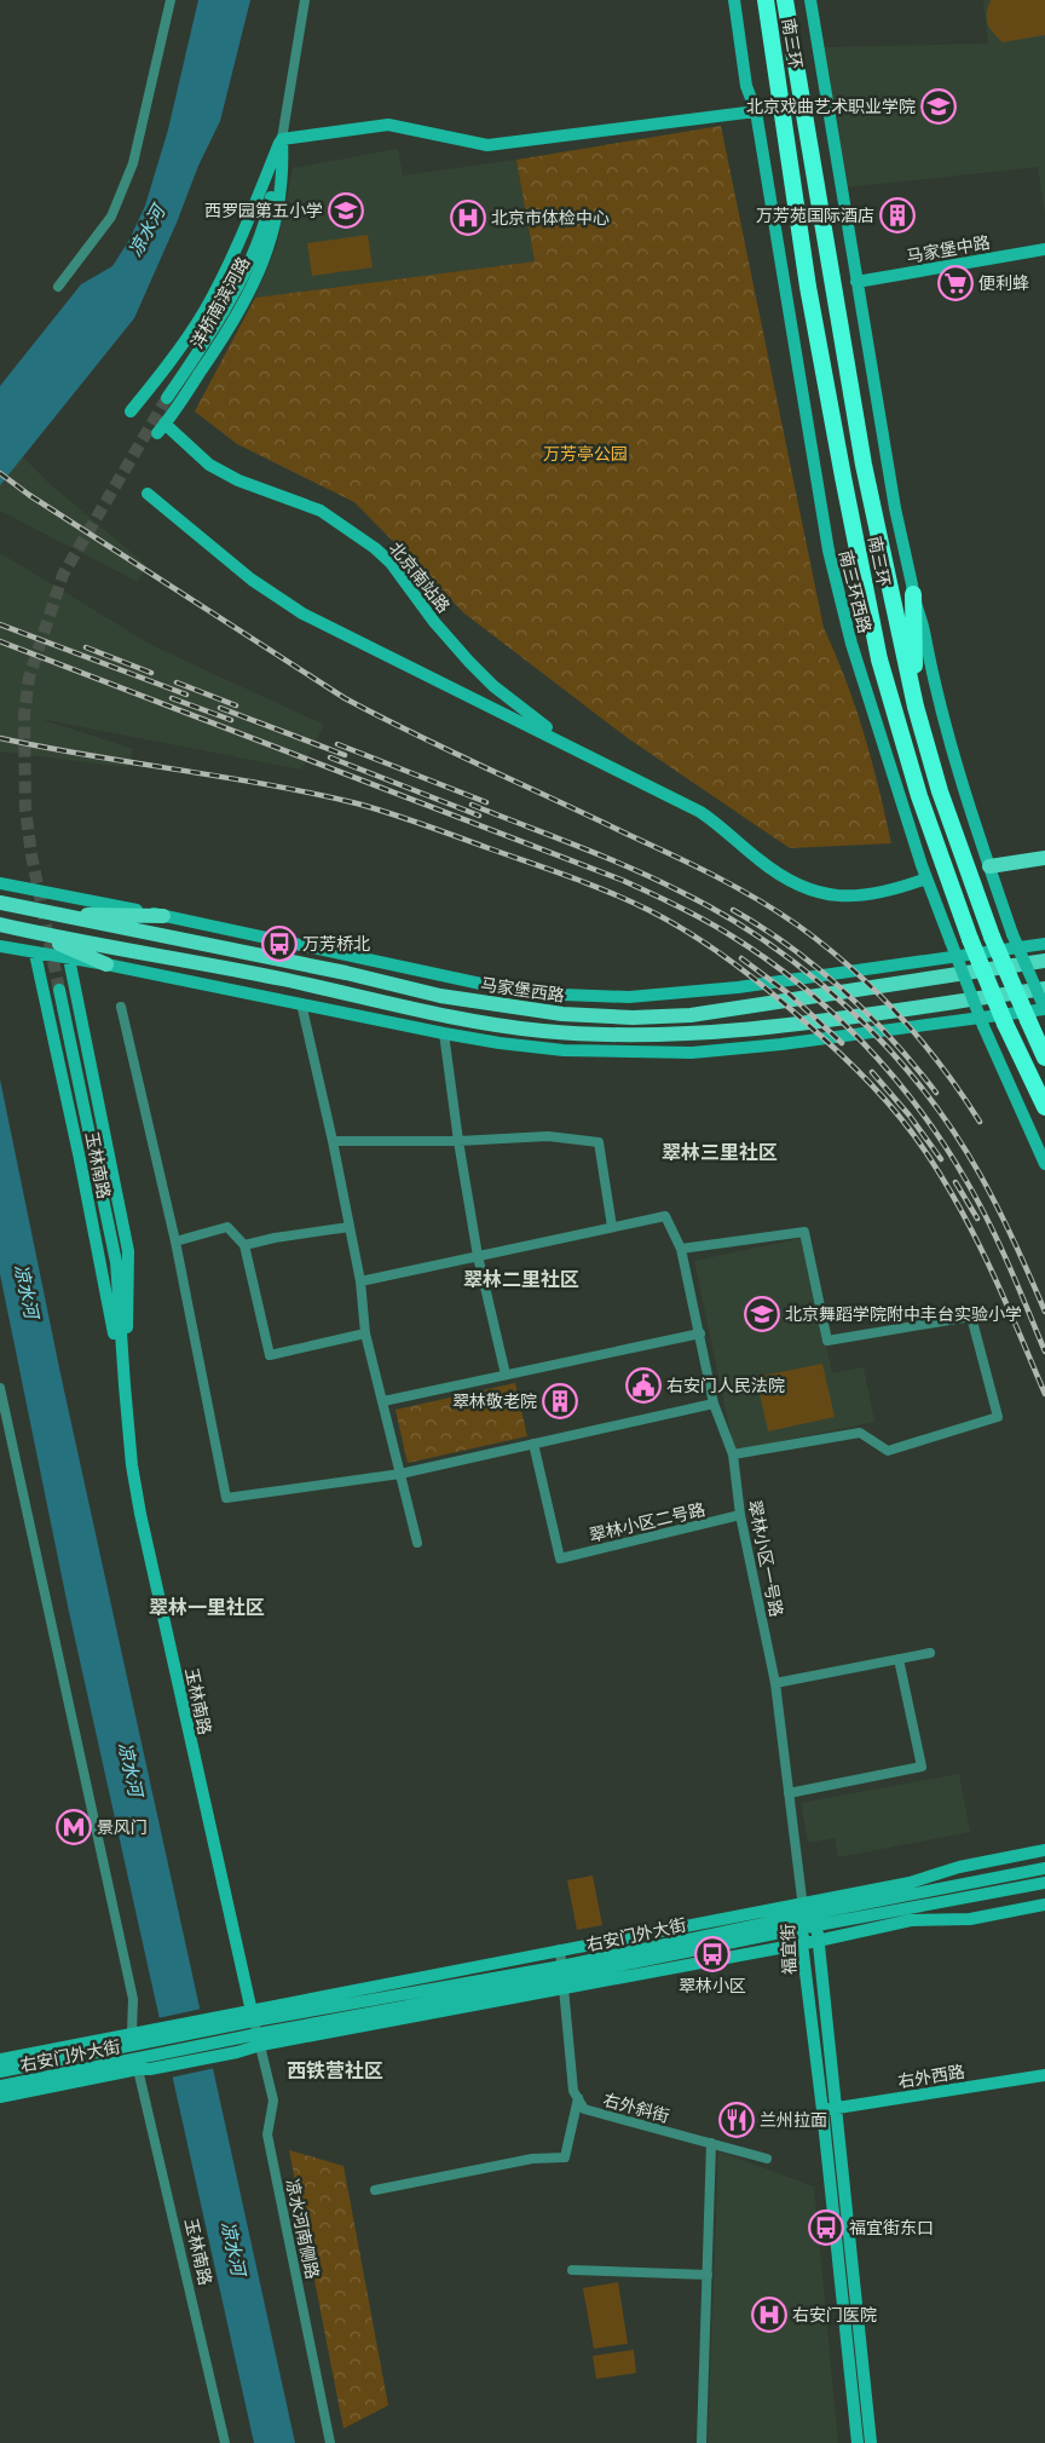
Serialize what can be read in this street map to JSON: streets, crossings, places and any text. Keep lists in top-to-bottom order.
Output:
{
  "streets": {
    "highway": ["南三环"],
    "main road": ["马家堡西路"],
    "street": [
      "马家堡中路",
      "洋桥南滨河路",
      "北京南站路",
      "南三环西路",
      "玉林南路",
      "翠林小区二号路",
      "翠林小区一号路",
      "右安门外大街",
      "福宜街",
      "右外西路",
      "右外斜街",
      "凉水河南侧路"
    ]
  },
  "crossings": [
    ["洋桥南滨河路", "北京南站路"],
    ["北京南站路", "南三环西路"],
    ["玉林南路", "右安门外大街"],
    ["玉林南路", "凉水河南侧路"],
    ["翠林小区二号路", "翠林小区一号路"],
    ["翠林小区一号路", "右安门外大街"],
    ["翠林小区一号路", "福宜街"],
    ["右安门外大街", "福宜街"],
    ["右安门外大街", "右外斜街"],
    ["右安门外大街", "凉水河南侧路"],
    ["福宜街", "右外西路"]
  ],
  "districts": [
    "翠林三里社区",
    "翠林二里社区",
    "翠林一里社区",
    "西铁营社区"
  ],
  "water": ["凉水河"],
  "parks": ["万芳亭公园"],
  "places": {
    "school or university": ["北京戏曲艺术职业学院", "西罗园第五小学", "北京舞蹈学院附中丰台实验小学"],
    "building": ["万芳苑国际酒店", "翠林敬老院"],
    "hospital": ["北京市体检中心", "右安门医院"],
    "supermarket": ["便利蜂"],
    "bus stop": ["万芳桥北", "翠林小区", "福宜街东口"],
    "public building": ["右安门人民法院"],
    "metro station": ["景风门"],
    "restaurant": ["兰州拉面"]
  }
}
